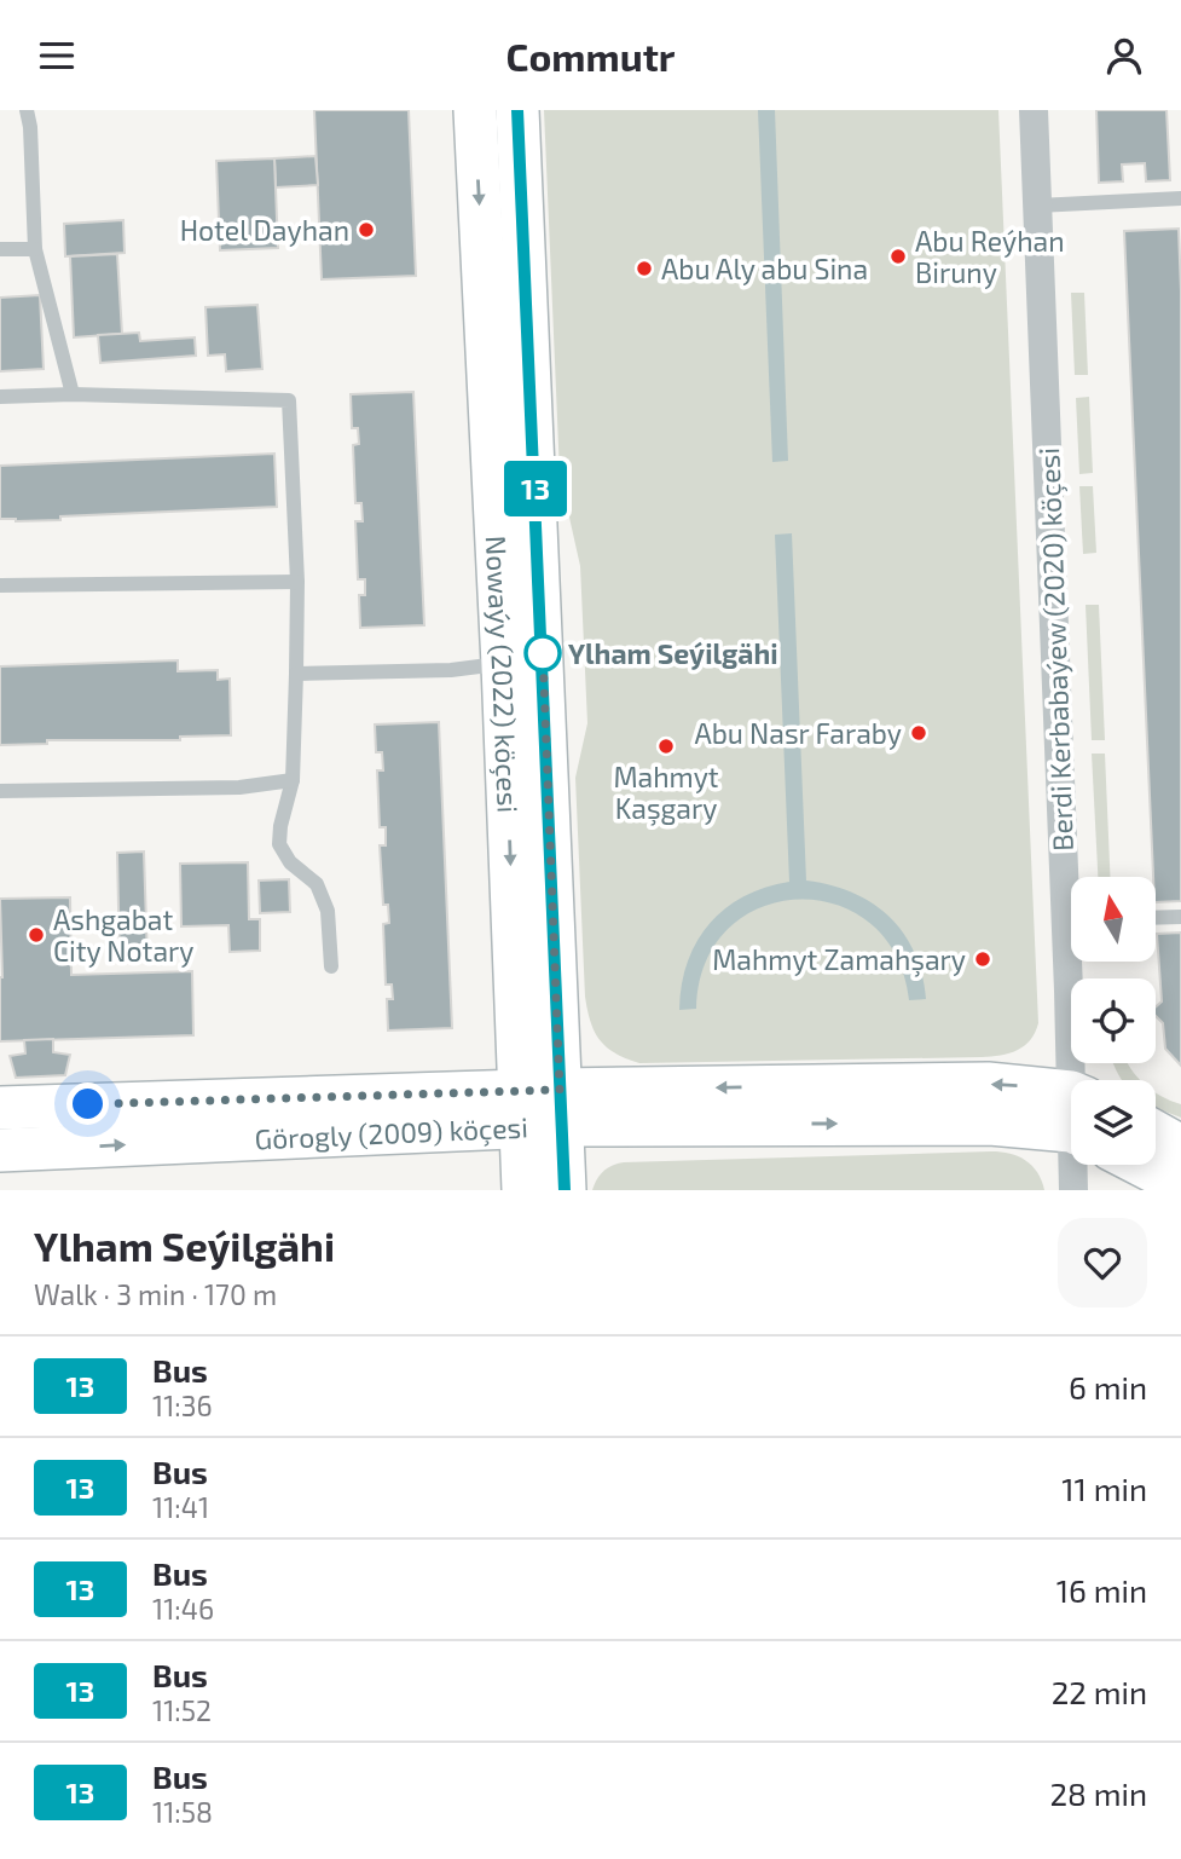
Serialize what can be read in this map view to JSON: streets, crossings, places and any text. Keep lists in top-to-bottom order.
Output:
{
  "streets": {
    "main road": ["Nowaýy (2022) köçesi", "Görogly (2009) köçesi"],
    "street": ["Berdi Kerbabaýew (2020) köçesi"]
  },
  "crossings": [
    ["Nowaýy (2022) köçesi", "Görogly (2009) köçesi"]
  ],
  "places": [
    "Hotel Dayhan",
    "Abu Reýhan Biruny",
    "Abu Aly abu Sina",
    "Ylham Seýilgähi",
    "Abu Nasr Faraby",
    "Mahmyt Kaşgary",
    "Ashgabat City Notary",
    "Mahmyt Zamahşary"
  ],
  "lines": ["bus line 13"],
  "north": "top",
  "page": {
    "header": "Commutr",
    "on_map": "13",
    "heading": ["Ylham Seýilgähi", "Walk · 3 min · 170 m"],
    "list": [
      {
        "mark": "13",
        "name": "Bus",
        "note": "11:36",
        "value": "6 min"
      },
      {
        "mark": "13",
        "name": "Bus",
        "note": "11:41",
        "value": "11 min"
      },
      {
        "mark": "13",
        "name": "Bus",
        "note": "11:46",
        "value": "16 min"
      },
      {
        "mark": "13",
        "name": "Bus",
        "note": "11:52",
        "value": "22 min"
      },
      {
        "mark": "13",
        "name": "Bus",
        "note": "11:58",
        "value": "28 min"
      }
    ]
  }
}
